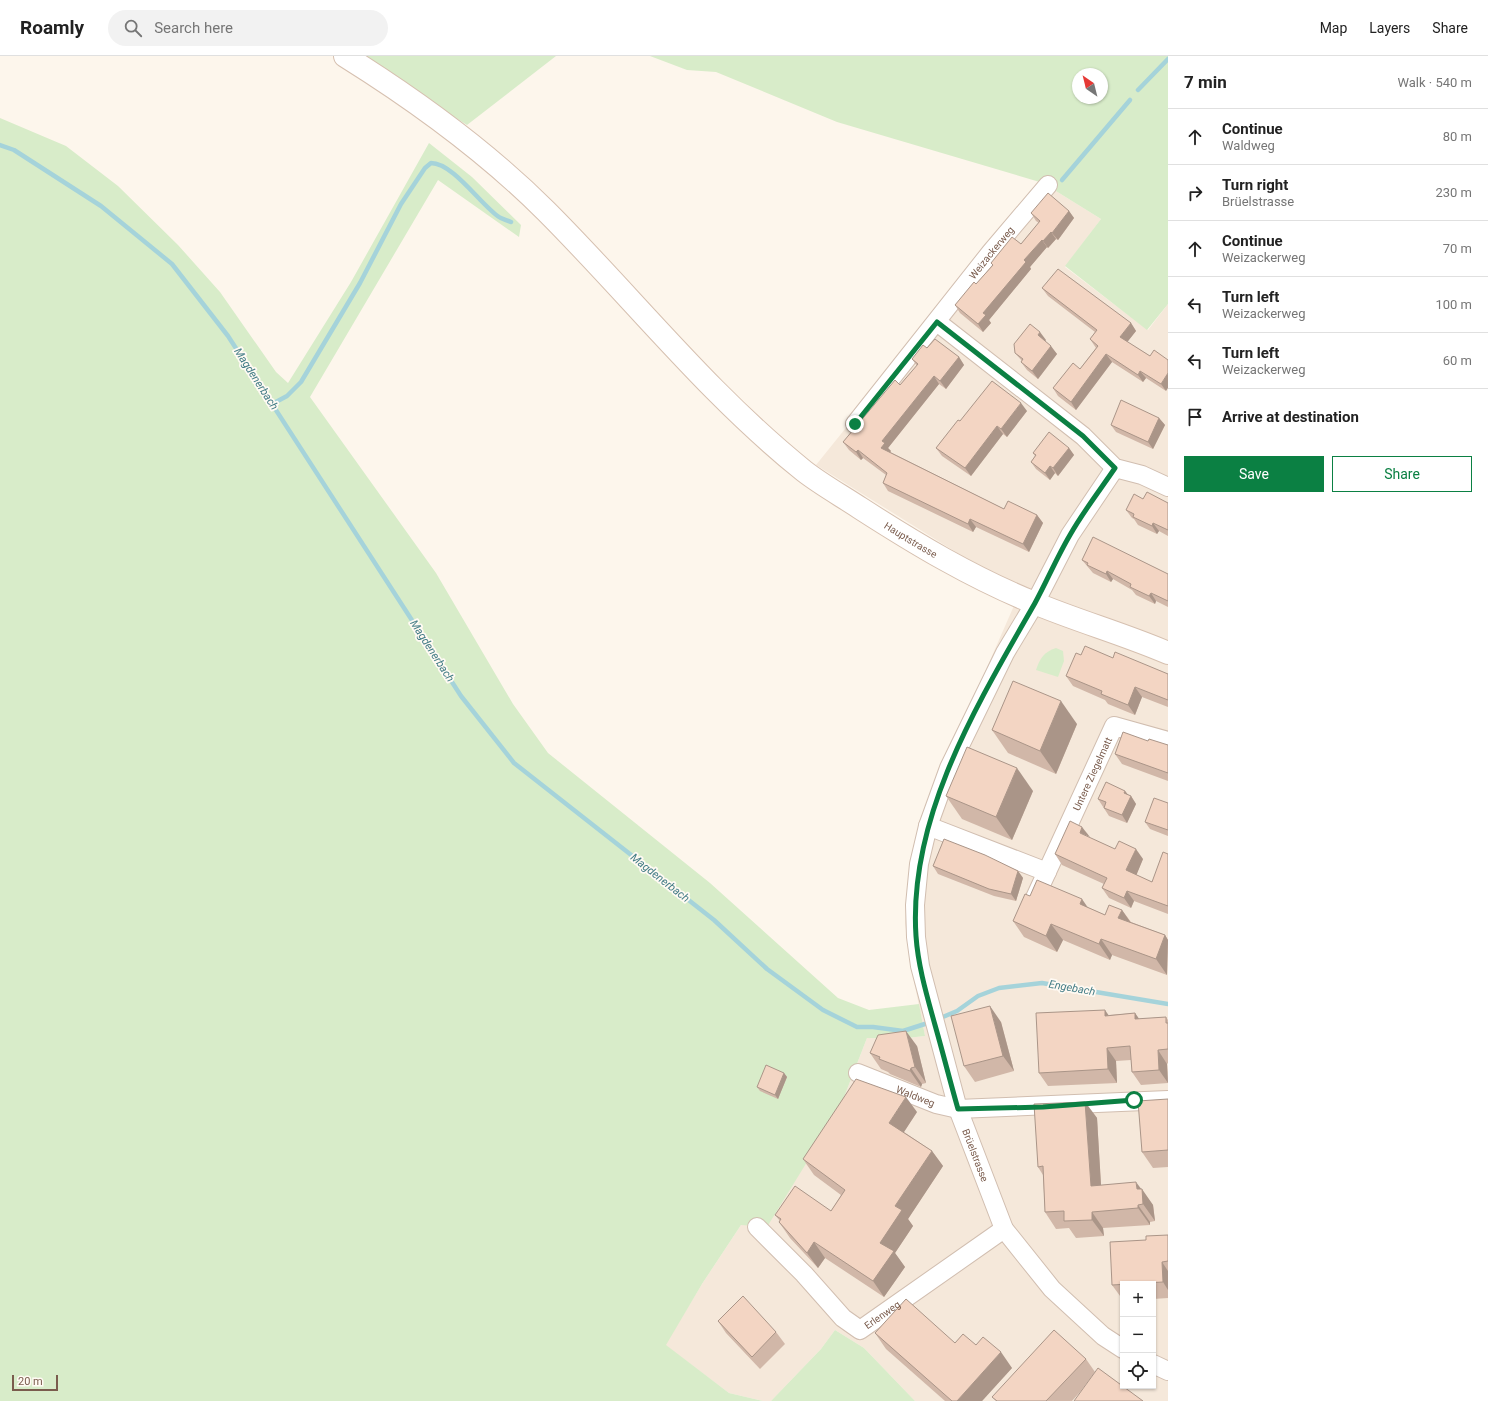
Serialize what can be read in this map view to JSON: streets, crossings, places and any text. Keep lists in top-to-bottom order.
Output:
{
  "streets": {
    "main road": ["Hauptstrasse"],
    "street": [
      "Weizackerweg",
      "Untere Ziegelmatt",
      "Waldweg",
      "Brüelstrasse",
      "Erlenweg"
    ]
  },
  "crossings": [
    ["Hauptstrasse", "Brüelstrasse"],
    ["Waldweg", "Brüelstrasse"],
    ["Brüelstrasse", "Erlenweg"]
  ],
  "water": ["Magdenerbach", "Engebach"],
  "scale_bar": "20 m",
  "north": "top left",
  "page": {
    "header": "Roamly",
    "search": "Search here",
    "nav": ["Map", "Layers", "Share"],
    "heading": ["7 min", "Walk · 540 m"],
    "list": [
      ["Continue", "Waldweg", "80 m"],
      ["Turn right", "Brüelstrasse", "230 m"],
      ["Continue", "Weizackerweg", "70 m"],
      ["Turn left", "Weizackerweg", "100 m"],
      ["Turn left", "Weizackerweg", "60 m"],
      "Arrive at destination"
    ],
    "buttons": ["Save", "Share"],
    "map_buttons": ["+", "−"],
    "scale": "20 m"
  }
}
